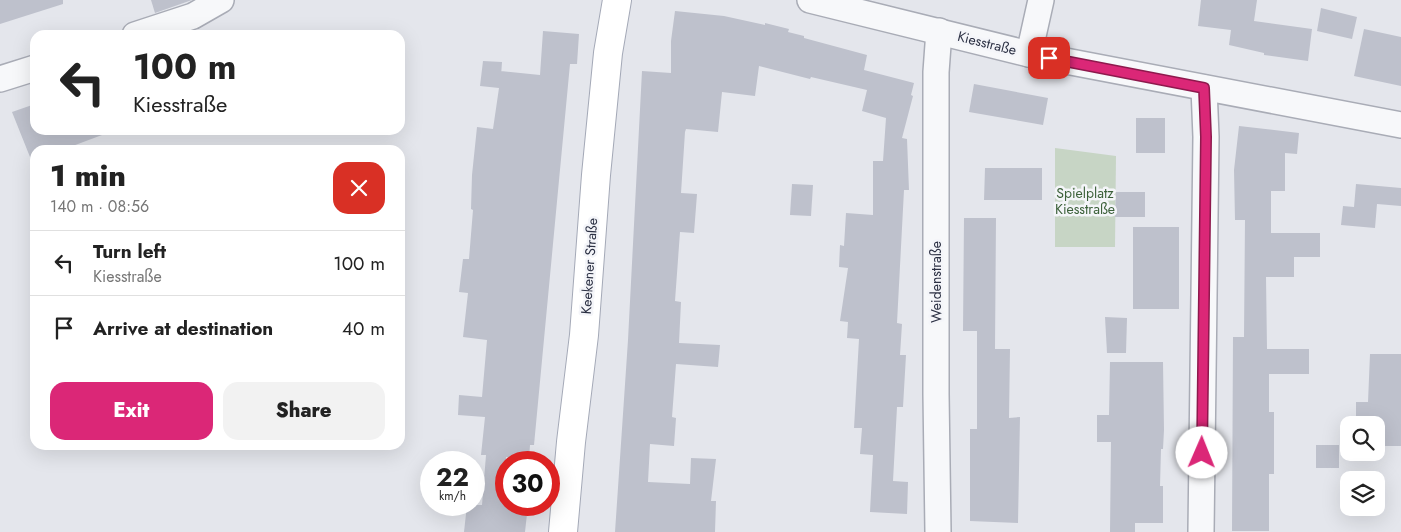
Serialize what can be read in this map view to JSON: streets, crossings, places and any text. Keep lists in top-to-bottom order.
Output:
{
  "streets": {
    "main road": ["Keekener Straße"],
    "street": ["Kiesstraße", "Weidenstraße"]
  },
  "crossings": [
    ["Kiesstraße", "Weidenstraße"]
  ],
  "parks": ["Spielplatz Kiesstraße"],
  "page": {
    "turn": ["100 m", "Kiesstraße"],
    "heading": ["1 min", "140 m · 08:56"],
    "list": [
      {
        "name": "Turn left",
        "note": "Kiesstraße",
        "value": "100 m"
      },
      {
        "name": "Arrive at destination",
        "value": "40 m"
      }
    ],
    "buttons": ["Exit", "Share"],
    "speed": "22 km/h",
    "limit": "30"
  }
}
